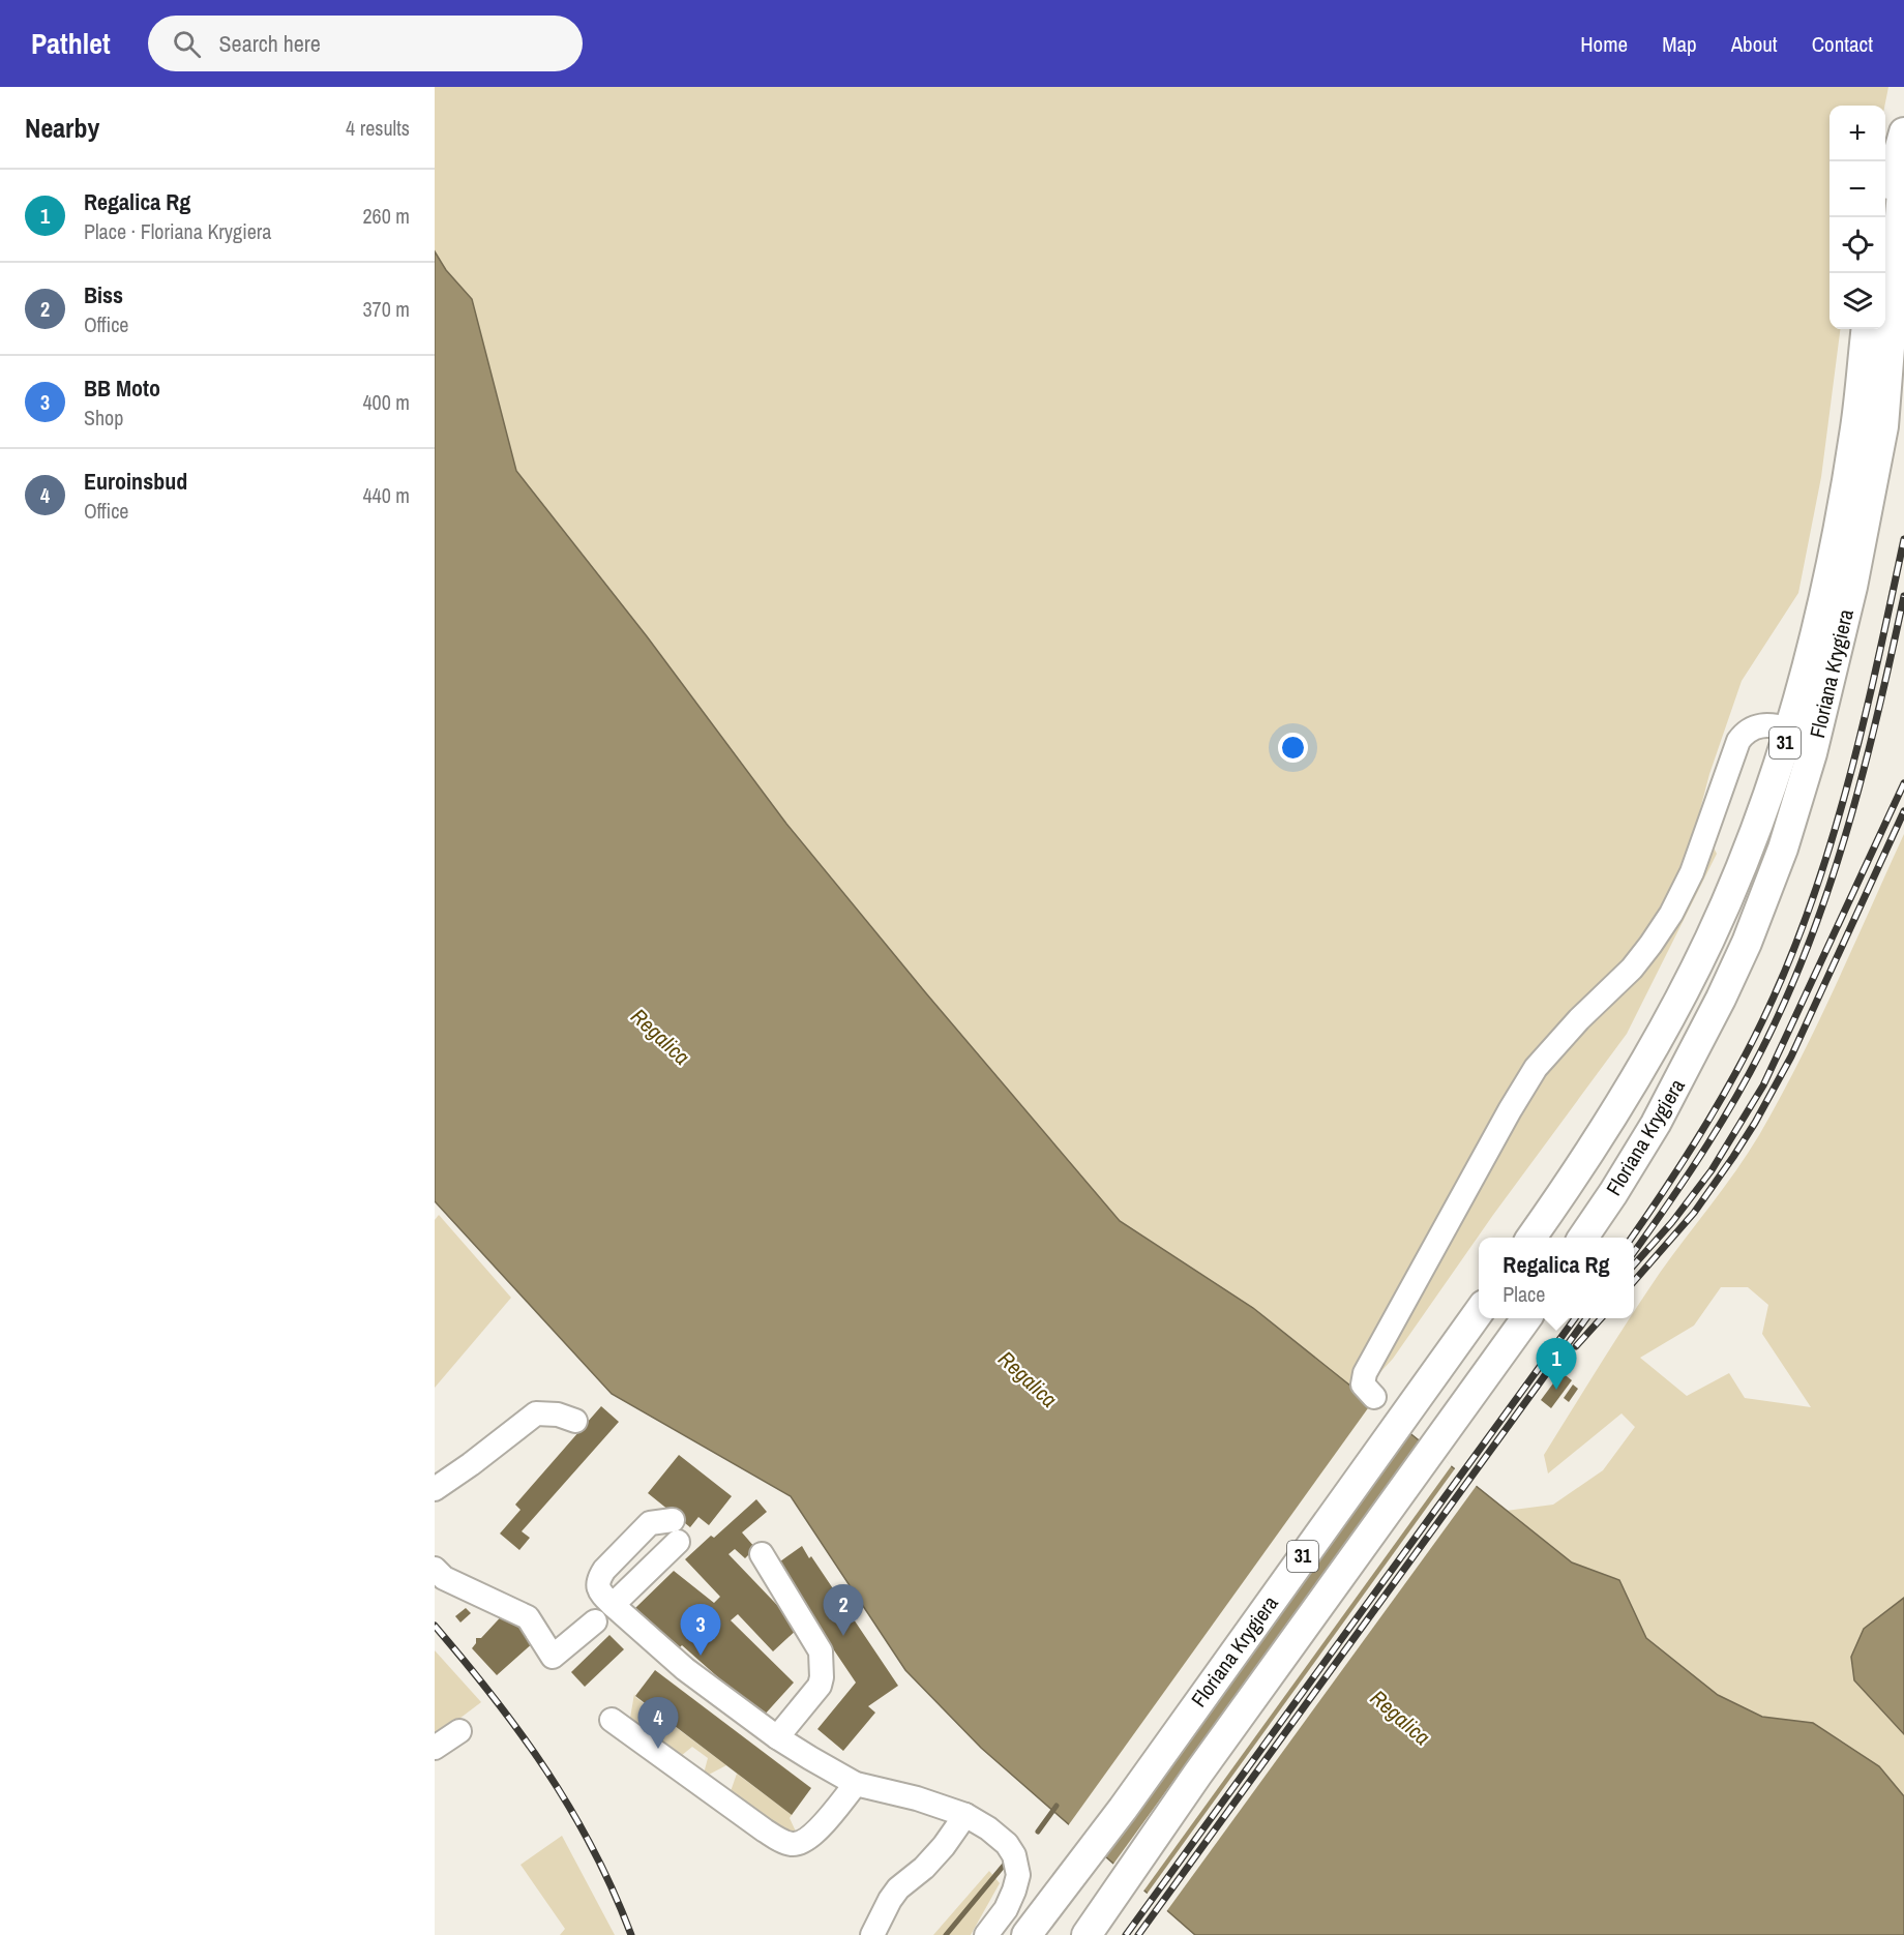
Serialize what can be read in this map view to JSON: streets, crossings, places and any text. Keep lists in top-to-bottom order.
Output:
{
  "streets": {
    "main road": ["Floriana Krygiera", "31"]
  },
  "water": ["Regalica"],
  "page": {
    "header": "Pathlet",
    "search": "Search here",
    "nav": [
      "Home",
      "Map",
      "About",
      "Contact"
    ],
    "heading": ["Nearby", "4 results"],
    "map_buttons": ["+", "−"],
    "list": [
      {
        "mark": "1",
        "name": "Regalica Rg",
        "note": "Place · Floriana Krygiera",
        "value": "260 m"
      },
      {
        "mark": "2",
        "name": "Biss",
        "note": "Office",
        "value": "370 m"
      },
      {
        "mark": "3",
        "name": "BB Moto",
        "note": "Shop",
        "value": "400 m"
      },
      {
        "mark": "4",
        "name": "Euroinsbud",
        "note": "Office",
        "value": "440 m"
      }
    ],
    "popup": ["Regalica Rg", "Place"],
    "pins": [
      "1",
      "2",
      "3",
      "4"
    ]
  }
}
